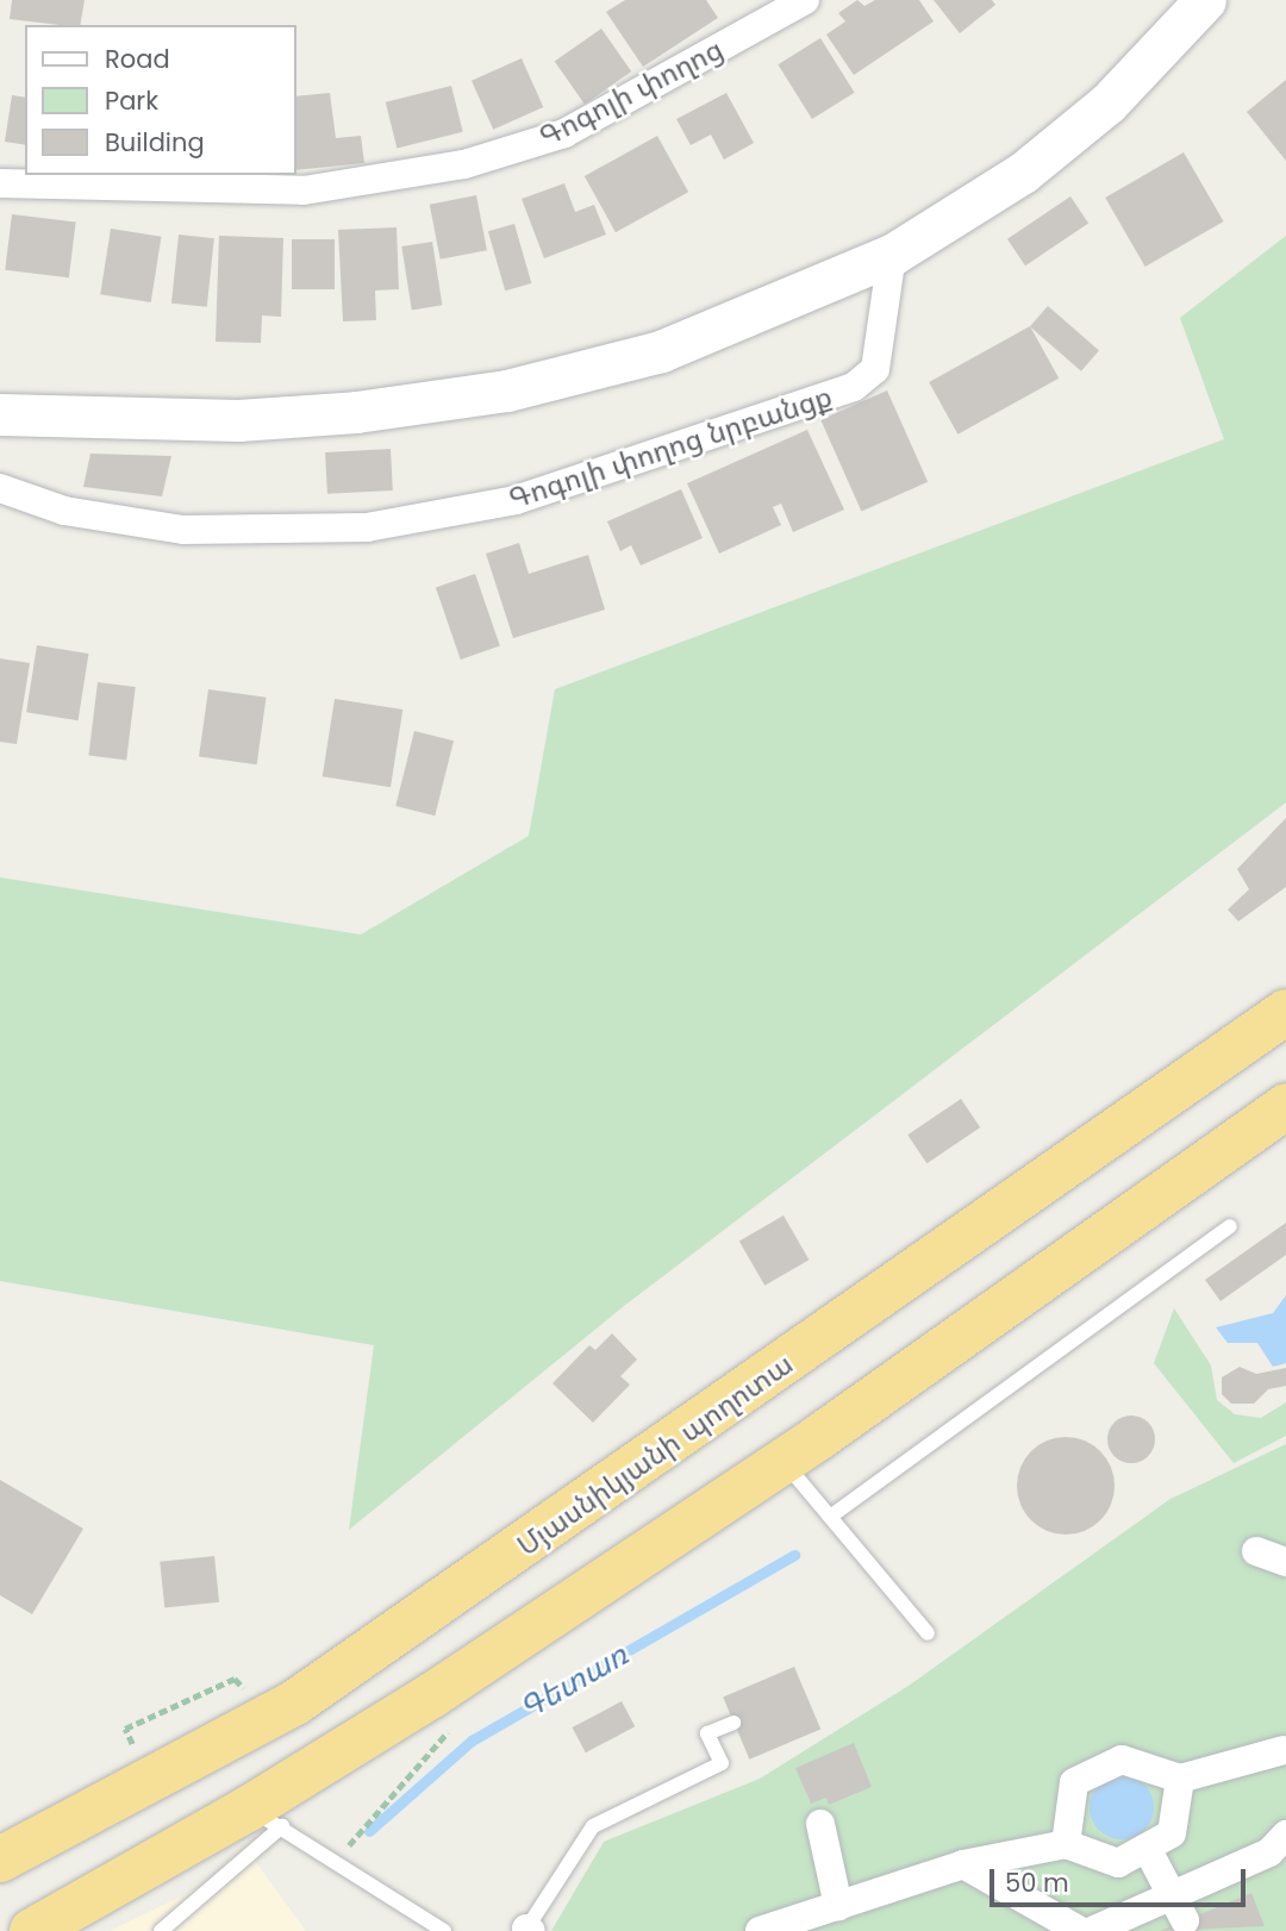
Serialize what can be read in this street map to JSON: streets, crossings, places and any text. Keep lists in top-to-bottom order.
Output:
{
  "streets": {
    "highway": ["Մյասնիկյանի պողոտա"],
    "street": ["Գոգոլի փողոց", "Գոգոլի փողոց նրբանցք"]
  },
  "water": ["Գետառ"],
  "legend": ["Road", "Park", "Building"],
  "scale_bar": "50 m"
}
